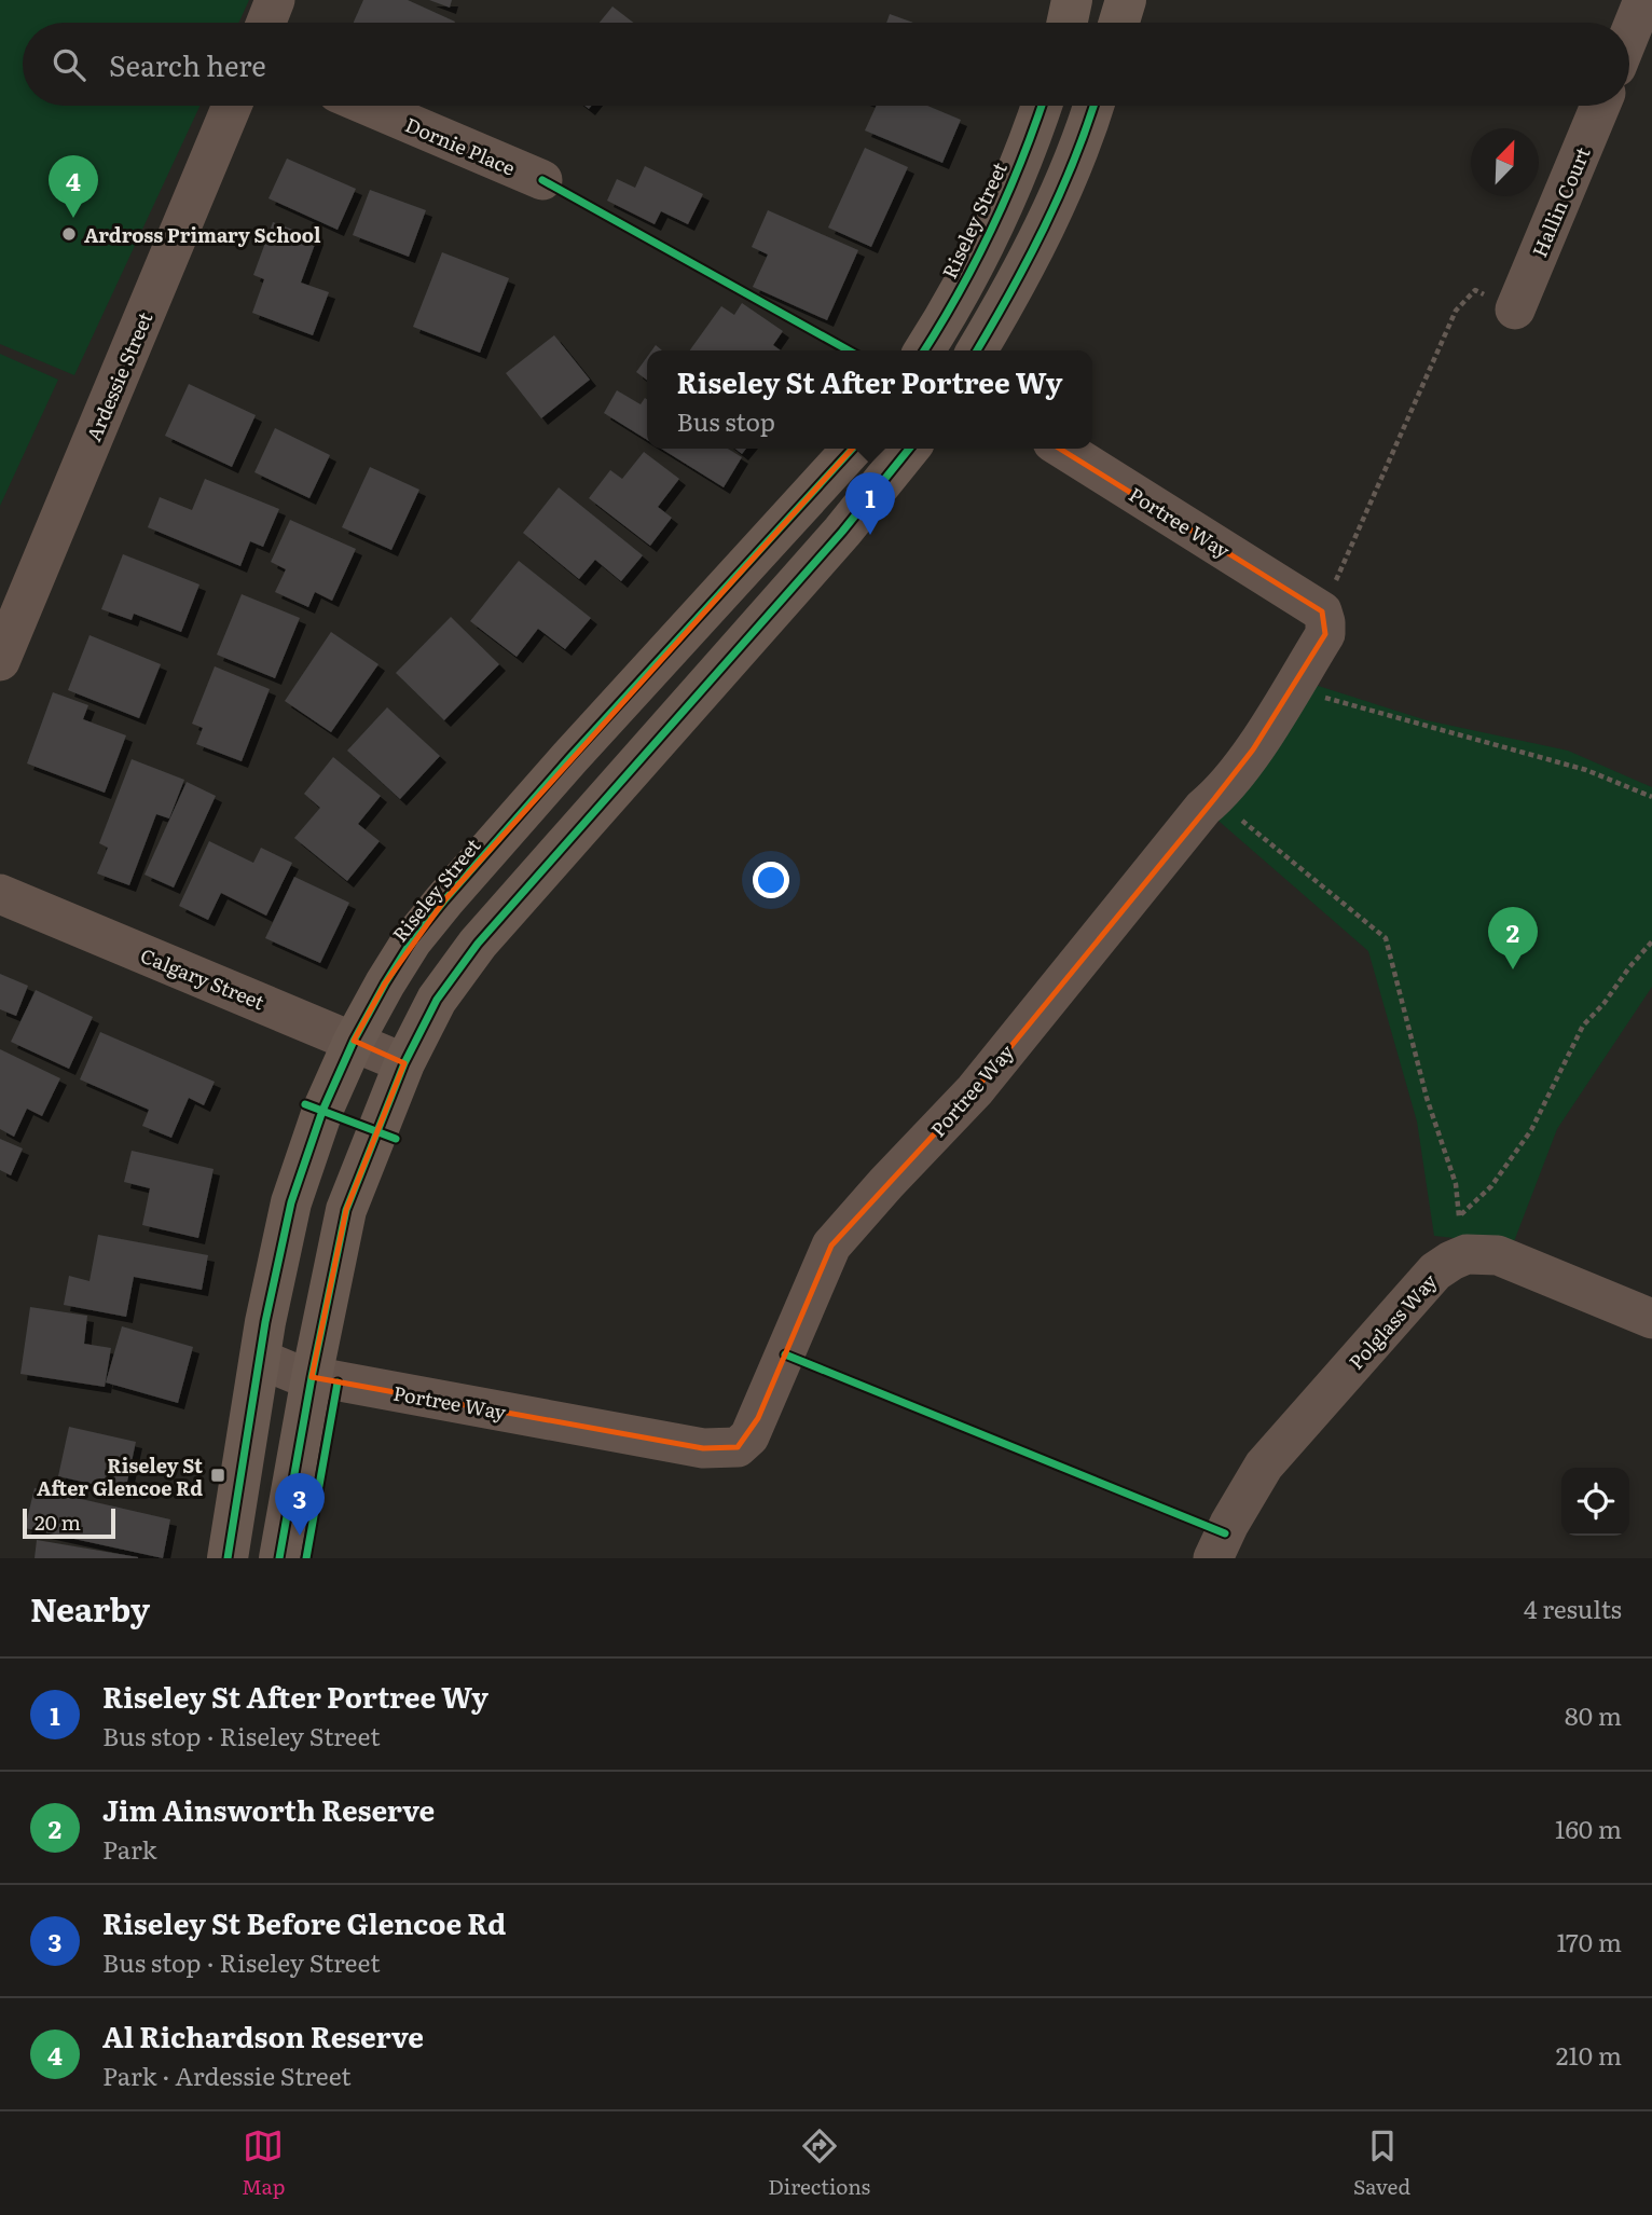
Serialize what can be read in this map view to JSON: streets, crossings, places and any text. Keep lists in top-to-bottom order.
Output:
{
  "streets": {
    "highway": ["Riseley Street"],
    "street": [
      "Dornie Place",
      "Hallin Court",
      "Ardessie Street",
      "Portree Way",
      "Calgary Street",
      "Polglass Way"
    ]
  },
  "crossings": [
    ["Riseley Street", "Portree Way"],
    ["Riseley Street", "Calgary Street"]
  ],
  "places": {
    "other": ["Ardross Primary School"],
    "transit": ["Riseley St After Glencoe Rd"]
  },
  "scale_bar": "20 m",
  "north": "top right",
  "page": {
    "search": "Search here",
    "pins": [
      "4",
      "1",
      "2",
      "3"
    ],
    "popup": ["Riseley St After Portree Wy", "Bus stop"],
    "scale": "20 m",
    "heading": ["Nearby", "4 results"],
    "list": [
      {
        "mark": "1",
        "name": "Riseley St After Portree Wy",
        "note": "Bus stop · Riseley Street",
        "value": "80 m"
      },
      {
        "mark": "2",
        "name": "Jim Ainsworth Reserve",
        "note": "Park",
        "value": "160 m"
      },
      {
        "mark": "3",
        "name": "Riseley St Before Glencoe Rd",
        "note": "Bus stop · Riseley Street",
        "value": "170 m"
      },
      {
        "mark": "4",
        "name": "Al Richardson Reserve",
        "note": "Park · Ardessie Street",
        "value": "210 m"
      }
    ],
    "nav": ["Map", "Directions", "Saved"]
  }
}
